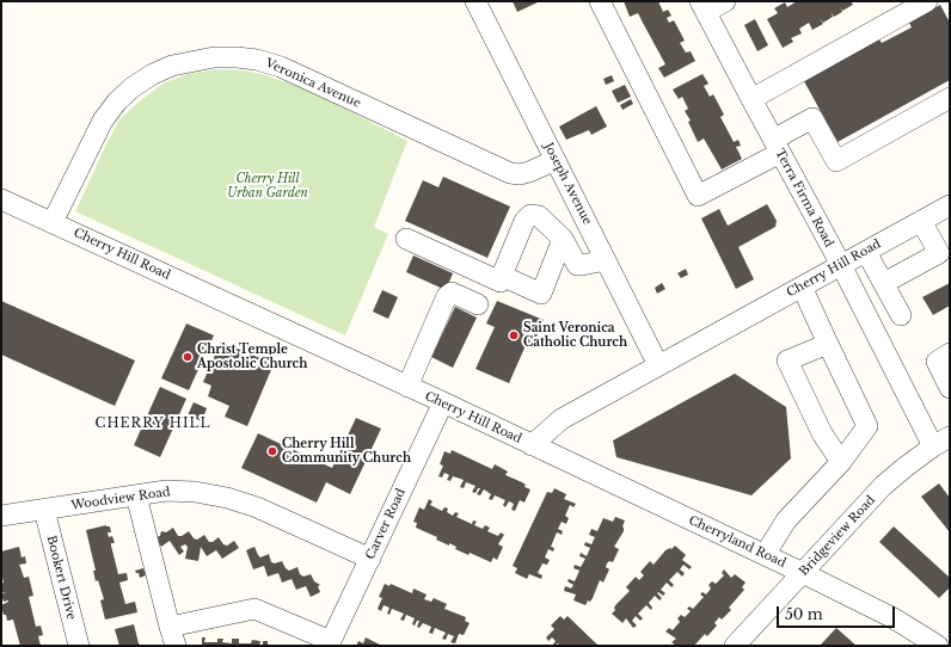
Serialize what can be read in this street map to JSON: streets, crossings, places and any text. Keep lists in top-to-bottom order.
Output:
{
  "streets": {
    "street": [
      "Veronica Avenue",
      "Joseph Avenue",
      "Terra Firma Road",
      "Cherry Hill Road",
      "Woodview Road",
      "Carver Road",
      "Bridgeview Road",
      "Cherryland Road",
      "Bookert Drive"
    ]
  },
  "crossings": [
    ["Veronica Avenue", "Joseph Avenue"],
    ["Veronica Avenue", "Cherry Hill Road"],
    ["Joseph Avenue", "Cherry Hill Road"],
    ["Terra Firma Road", "Cherry Hill Road"],
    ["Terra Firma Road", "Bridgeview Road"],
    ["Cherry Hill Road", "Carver Road"],
    ["Cherry Hill Road", "Cherryland Road"],
    ["Woodview Road", "Carver Road"],
    ["Woodview Road", "Bookert Drive"],
    ["Bridgeview Road", "Cherryland Road"]
  ],
  "districts": ["CHERRY HILL"],
  "parks": ["Cherry Hill Urban Garden"],
  "places": ["Saint Veronica Catholic Church", "Christ Temple Apostolic Church", "Cherry Hill Community Church"],
  "scale_bar": "50 m"
}
